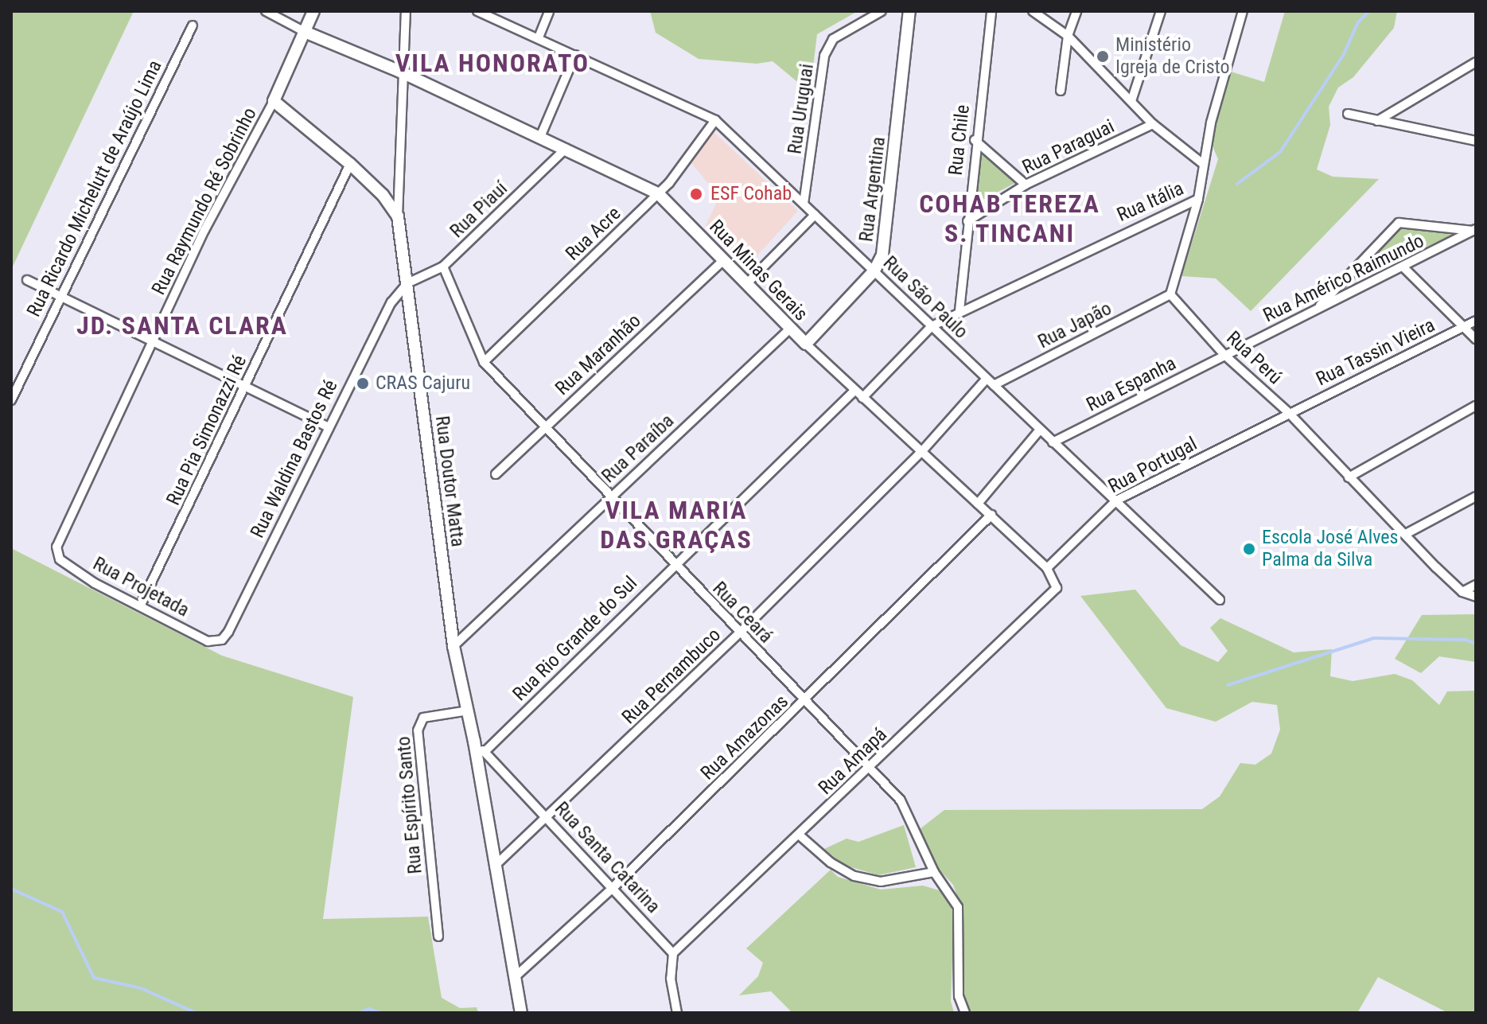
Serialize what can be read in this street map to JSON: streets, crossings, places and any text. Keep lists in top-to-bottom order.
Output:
{
  "streets": {
    "street": [
      "Rua Uruguai",
      "Rua Chile",
      "Rua Paraguai",
      "Rua Ricardo Michelutt de Araújo Lima",
      "Rua Argentina",
      "Rua Raymundo Ré Sobrinho",
      "Rua Itália",
      "Rua Piauí",
      "Rua Acre",
      "Rua Minas Gerais",
      "Rua Américo Raimundo",
      "Rua São Paulo",
      "Rua Japão",
      "Rua Tassin Vieira",
      "Rua Maranhão",
      "Rua Perú",
      "Rua Espanha",
      "Rua Pia Simonazzi Ré",
      "Rua Paraíba",
      "Rua Waldina Bastos Ré",
      "Rua Portugal",
      "Rua Doutor Matta",
      "Rua Projetada",
      "Rua Ceará",
      "Rua Rio Grande do Sul",
      "Rua Pernambuco",
      "Rua Amazonas",
      "Rua Amapá",
      "Rua Espírito Santo",
      "Rua Santa Catarina"
    ]
  },
  "crossings": [
    ["Rua Uruguai", "Rua São Paulo"],
    ["Rua Chile", "Rua Paraguai"],
    ["Rua Chile", "Rua Itália"],
    ["Rua Argentina", "Rua Minas Gerais"],
    ["Rua Argentina", "Rua São Paulo"],
    ["Rua Raymundo Ré Sobrinho", "Rua Doutor Matta"],
    ["Rua Raymundo Ré Sobrinho", "Rua Projetada"],
    ["Rua Itália", "Rua Minas Gerais"],
    ["Rua Itália", "Rua São Paulo"],
    ["Rua Piauí", "Rua Minas Gerais"],
    ["Rua Piauí", "Rua Waldina Bastos Ré"],
    ["Rua Piauí", "Rua Doutor Matta"],
    ["Rua Piauí", "Rua Ceará"],
    ["Rua Acre", "Rua Minas Gerais"],
    ["Rua Acre", "Rua São Paulo"],
    ["Rua Acre", "Rua Ceará"],
    ["Rua Minas Gerais", "Rua Maranhão"],
    ["Rua Minas Gerais", "Rua Paraíba"],
    ["Rua Minas Gerais", "Rua Portugal"],
    ["Rua Minas Gerais", "Rua Rio Grande do Sul"],
    ["Rua Minas Gerais", "Rua Pernambuco"],
    ["Rua Minas Gerais", "Rua Amazonas"],
    ["Rua Minas Gerais", "Rua Amapá"],
    ["Rua Américo Raimundo", "Rua Perú"],
    ["Rua Américo Raimundo", "Rua Espanha"],
    ["Rua São Paulo", "Rua Japão"],
    ["Rua São Paulo", "Rua Espanha"],
    ["Rua São Paulo", "Rua Portugal"],
    ["Rua Japão", "Rua Perú"],
    ["Rua Tassin Vieira", "Rua Perú"],
    ["Rua Tassin Vieira", "Rua Portugal"],
    ["Rua Maranhão", "Rua Ceará"],
    ["Rua Perú", "Rua Espanha"],
    ["Rua Perú", "Rua Portugal"],
    ["Rua Pia Simonazzi Ré", "Rua Doutor Matta"],
    ["Rua Pia Simonazzi Ré", "Rua Projetada"],
    ["Rua Paraíba", "Rua Doutor Matta"],
    ["Rua Paraíba", "Rua Ceará"],
    ["Rua Waldina Bastos Ré", "Rua Doutor Matta"],
    ["Rua Waldina Bastos Ré", "Rua Projetada"],
    ["Rua Doutor Matta", "Rua Pernambuco"],
    ["Rua Doutor Matta", "Rua Amazonas"],
    ["Rua Doutor Matta", "Rua Espírito Santo"],
    ["Rua Doutor Matta", "Rua Santa Catarina"],
    ["Rua Ceará", "Rua Rio Grande do Sul"],
    ["Rua Ceará", "Rua Pernambuco"],
    ["Rua Ceará", "Rua Amazonas"],
    ["Rua Ceará", "Rua Amapá"],
    ["Rua Rio Grande do Sul", "Rua Santa Catarina"],
    ["Rua Pernambuco", "Rua Santa Catarina"],
    ["Rua Amazonas", "Rua Santa Catarina"],
    ["Rua Amapá", "Rua Santa Catarina"]
  ],
  "districts": [
    "VILA HONORATO",
    "COHAB TEREZA S. TINCANI",
    "JD. SANTA CLARA",
    "VILA MARIA DAS GRAÇAS"
  ],
  "places": [
    "Ministério Igreja de Cristo",
    "ESF Cohab",
    "CRAS Cajuru",
    "Escola José Alves Palma da Silva"
  ]
}
